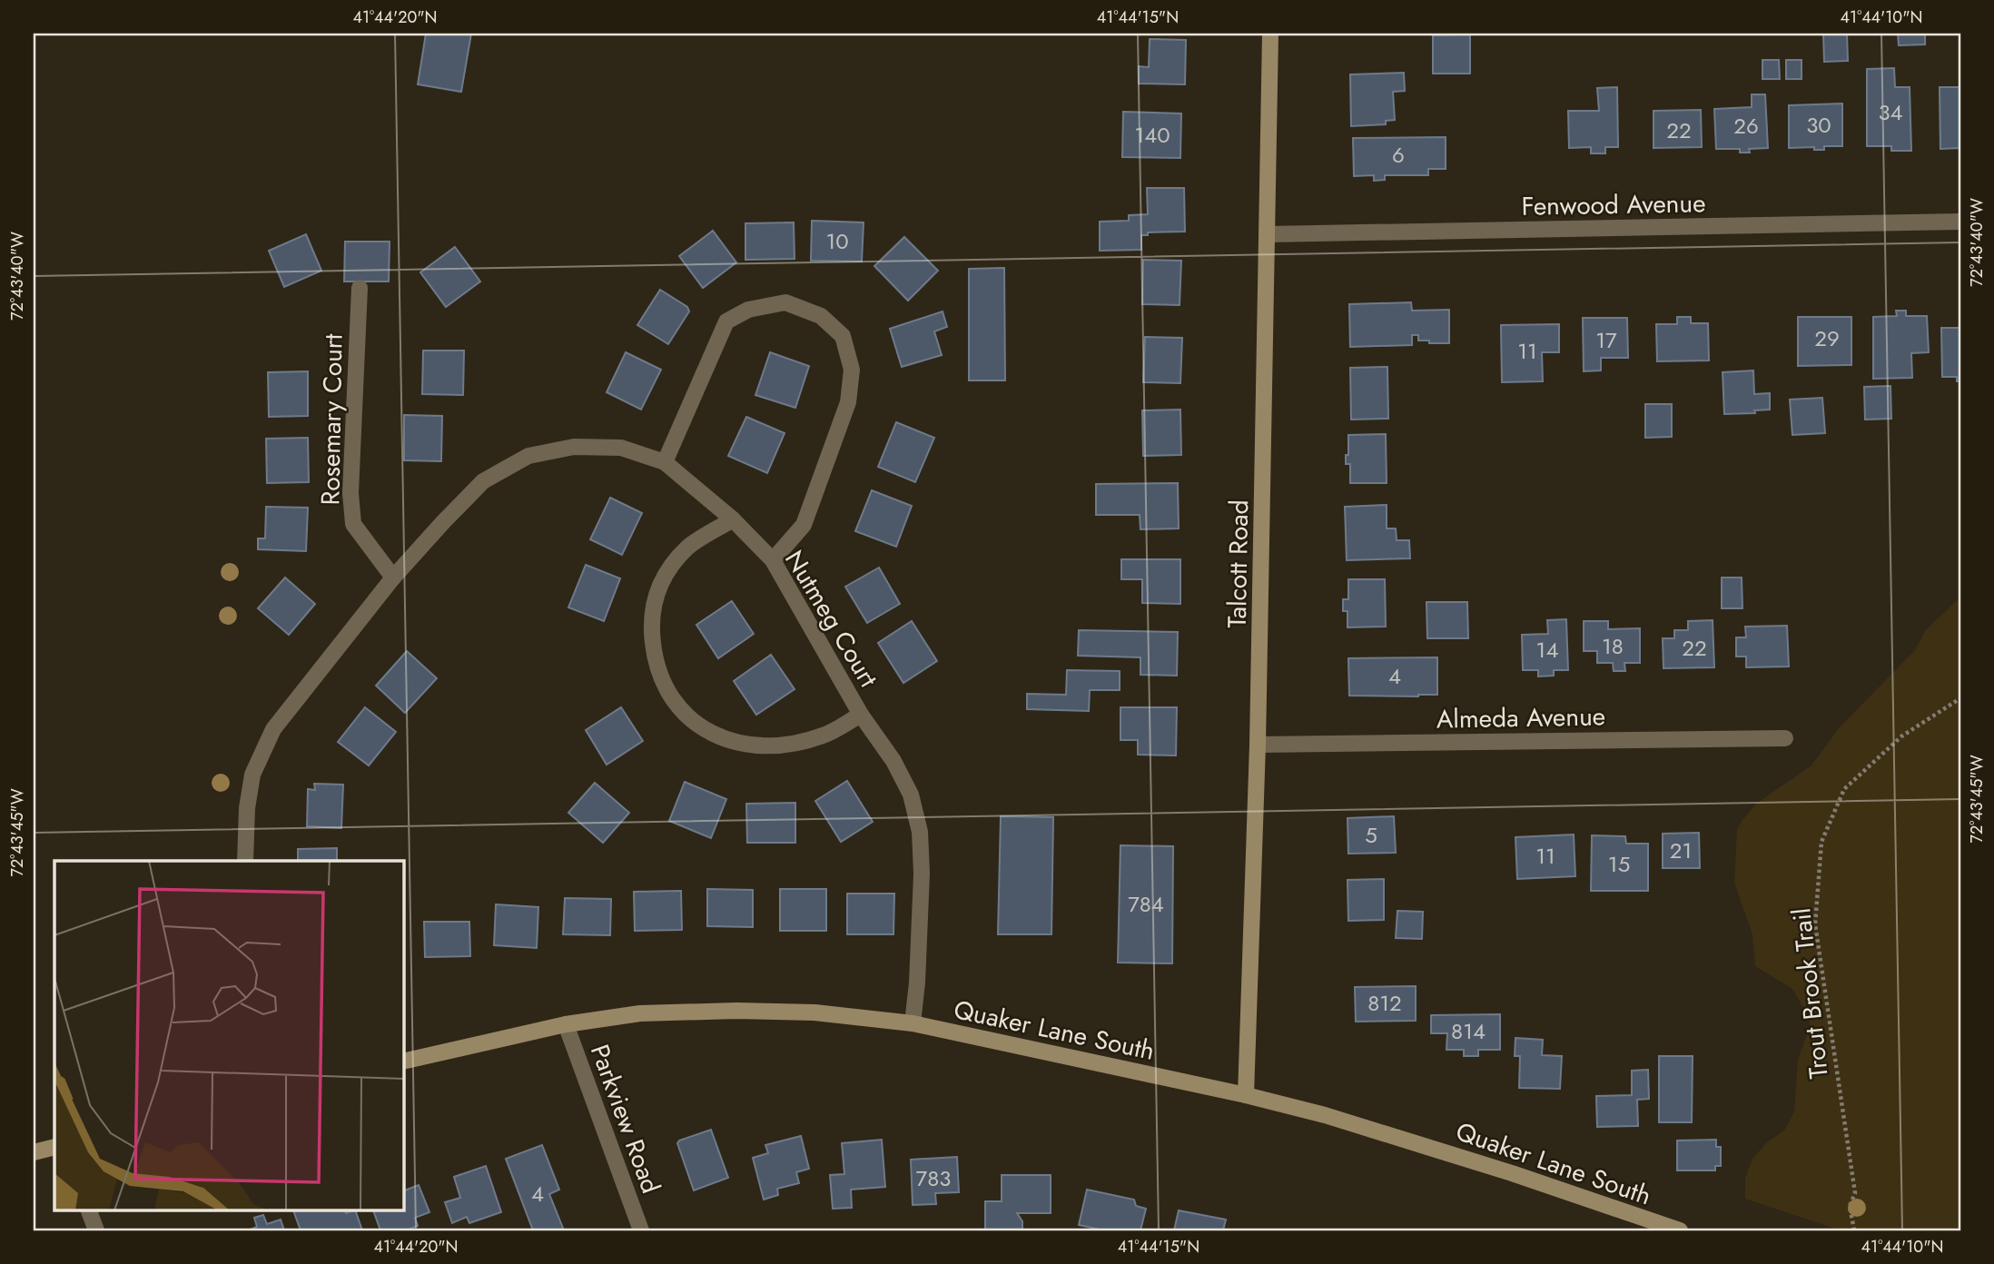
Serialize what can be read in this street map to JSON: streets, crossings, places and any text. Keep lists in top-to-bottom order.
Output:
{
  "streets": {
    "main road": ["Talcott Road", "Quaker Lane South"],
    "street": [
      "Fenwood Avenue",
      "Rosemary Court",
      "Nutmeg Court",
      "Almeda Avenue",
      "Parkview Road"
    ],
    "path": ["Trout Brook Trail"]
  },
  "crossings": [
    ["Fenwood Avenue", "Talcott Road"],
    ["Rosemary Court", "Nutmeg Court"],
    ["Talcott Road", "Almeda Avenue"],
    ["Talcott Road", "Quaker Lane South"],
    ["Nutmeg Court", "Quaker Lane South"],
    ["Quaker Lane South", "Parkview Road"]
  ],
  "house_numbers": [
    "34",
    "30",
    "26",
    "22",
    "140",
    "6",
    "10",
    "29",
    "17",
    "11",
    "18",
    "22",
    "14",
    "4",
    "5",
    "21",
    "11",
    "15",
    "784",
    "812",
    "814",
    "783",
    "4"
  ],
  "coordinates": [
    "41°44'20\"N",
    "41°44'15\"N",
    "41°44'10\"N",
    "72°43'40\"W",
    "72°43'45\"W"
  ]
}
